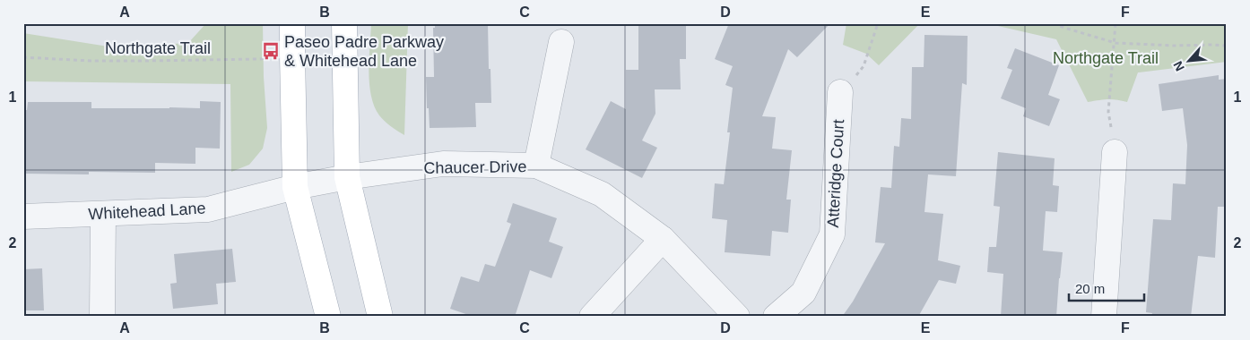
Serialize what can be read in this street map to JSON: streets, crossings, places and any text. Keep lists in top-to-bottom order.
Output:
{
  "streets": {
    "street": ["Chaucer Drive", "Atteridge Court", "Whitehead Lane"],
    "path": ["Northgate Trail"]
  },
  "crossings": [
    ["Chaucer Drive", "Whitehead Lane"]
  ],
  "parks": ["Northgate Trail"],
  "places": {
    "bus stop": ["Paseo Padre Parkway & Whitehead Lane"]
  },
  "scale_bar": "20 m",
  "north": "bottom left",
  "grid": {
    "columns": [
      "A",
      "B",
      "C",
      "D",
      "E",
      "F"
    ],
    "rows": ["1", "2"]
  }
}
